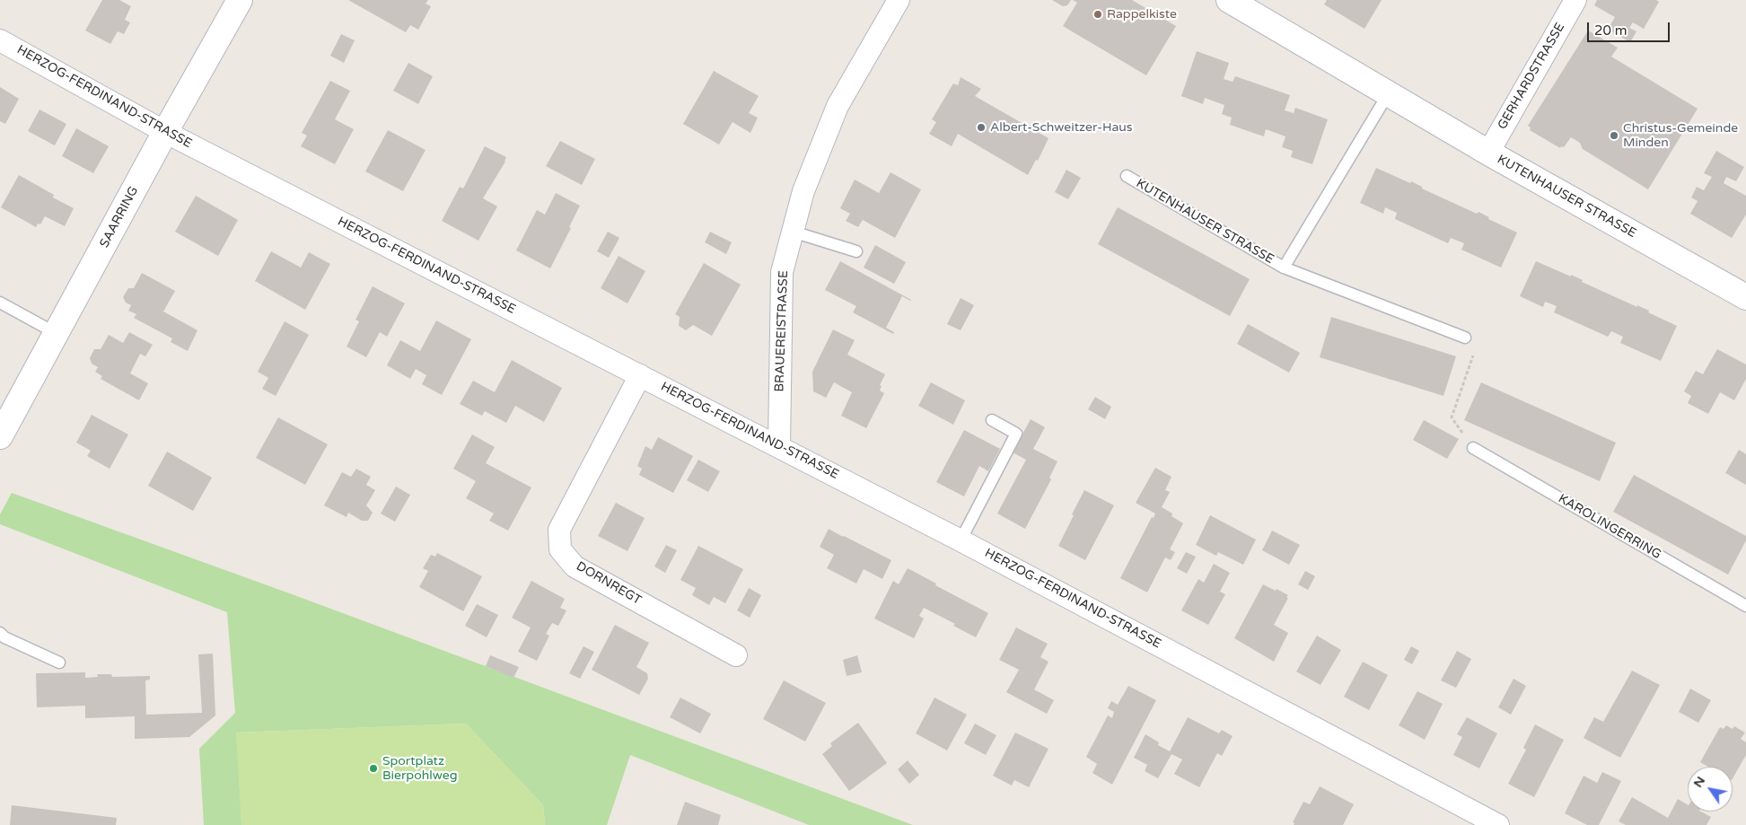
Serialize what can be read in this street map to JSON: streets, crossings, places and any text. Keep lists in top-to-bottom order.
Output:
{
  "streets": {
    "street": [
      "GERHARDSTRASSE",
      "HERZOG-FERDINAND-STRASSE",
      "KUTENHAUSER STRASSE",
      "SAARRING",
      "BRAUEREISTRASSE",
      "DORNREGT"
    ],
    "lane": ["KAROLINGERRING"]
  },
  "crossings": [
    ["GERHARDSTRASSE", "KUTENHAUSER STRASSE"],
    ["HERZOG-FERDINAND-STRASSE", "SAARRING"],
    ["HERZOG-FERDINAND-STRASSE", "BRAUEREISTRASSE"],
    ["HERZOG-FERDINAND-STRASSE", "DORNREGT"]
  ],
  "places": [
    "Rappelkiste",
    "Albert-Schweitzer-Haus",
    "Christus-Gemeinde Minden",
    "Sportplatz Bierpohlweg"
  ],
  "scale_bar": "20 m",
  "north": "top left"
}
